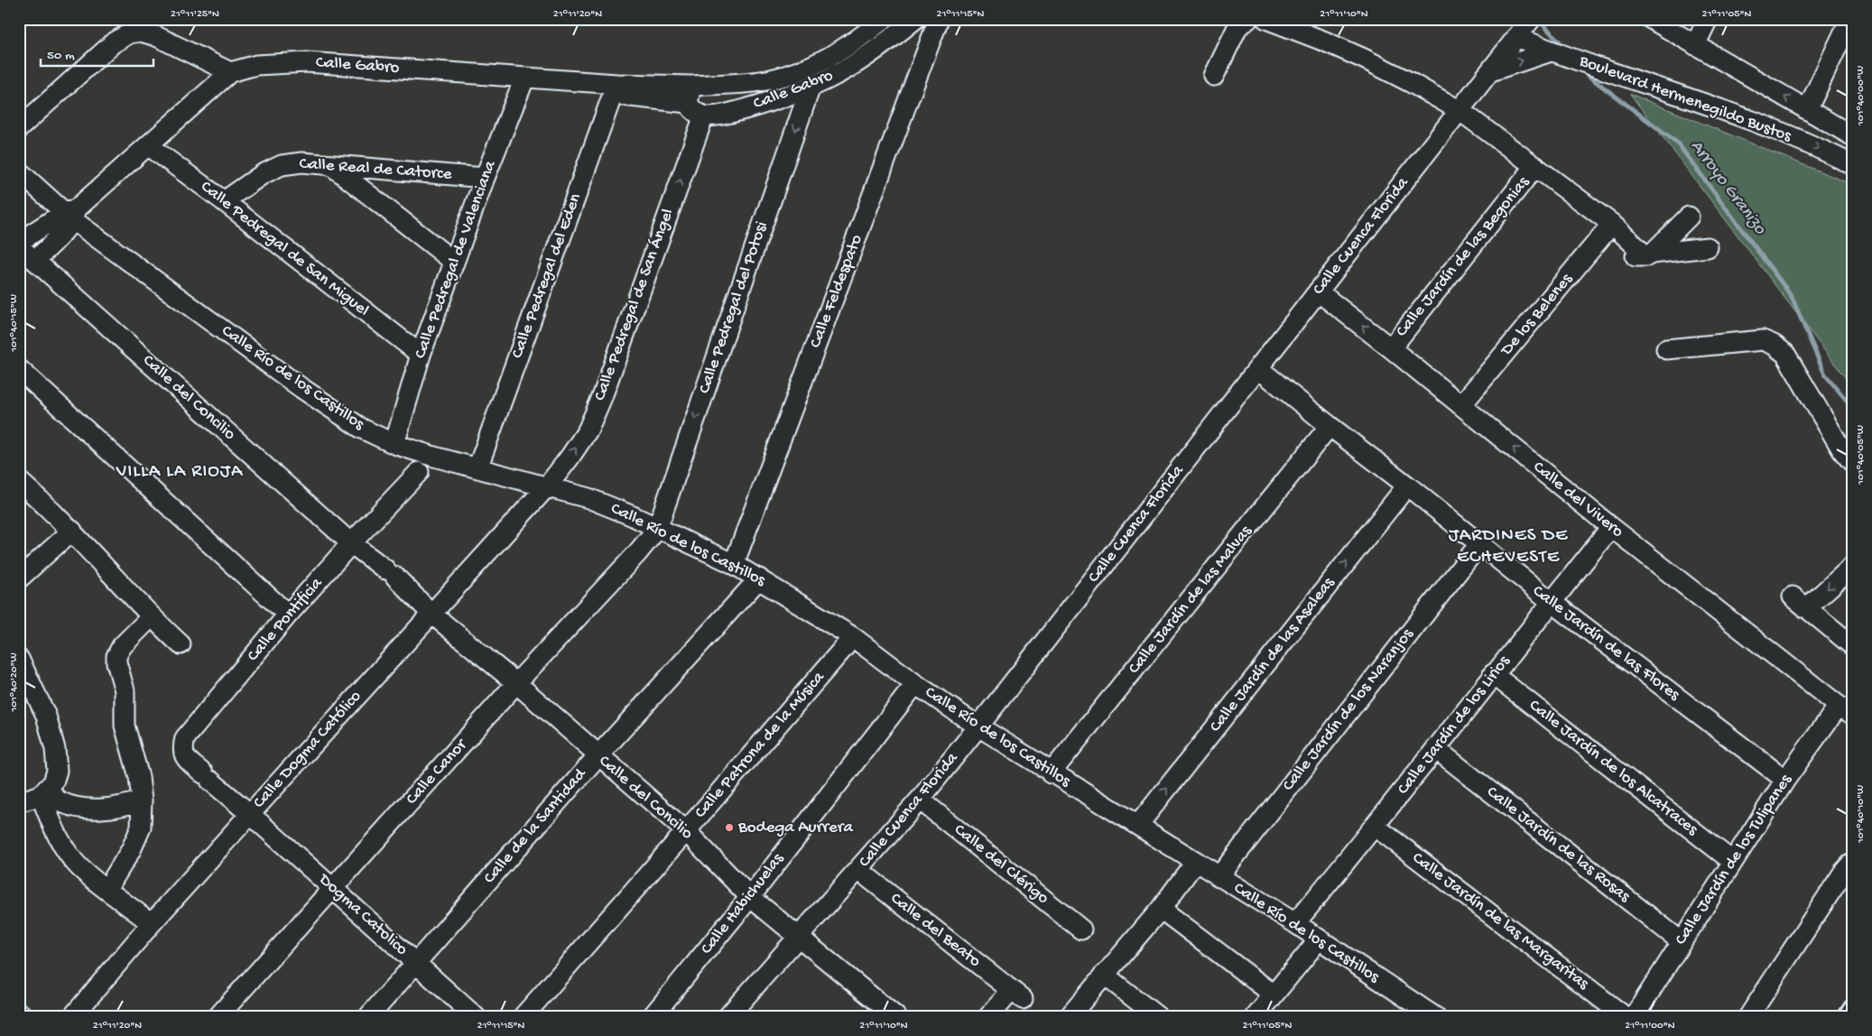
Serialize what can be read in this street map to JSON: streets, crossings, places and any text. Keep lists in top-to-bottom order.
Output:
{
  "streets": {
    "street": [
      "Calle Gabro",
      "Boulevard Hermenegildo Bustos",
      "Calle Real de Catorce",
      "Calle Cuenca Florida",
      "Calle Pedregal de San Miguel",
      "Calle Jardín de las Begonias",
      "Calle Pedregal de Valenciana",
      "Calle Pedregal del Eden",
      "Calle Feldespato",
      "Calle Pedregal de San Ángel",
      "Calle Pedregal del Potosi",
      "De los Belenes",
      "Calle Río de los Castillos",
      "Calle del Concilio",
      "Calle del Vivero",
      "Calle Jardín de las Malvas",
      "Calle Pontificia",
      "Calle Jardín de las Flores",
      "Calle Jardín de las Asaleas",
      "Calle Jardín de los Naranjos",
      "Calle Jardín de los Lirios",
      "Calle Patrona de la Música",
      "Calle Dogma Católico",
      "Calle Jardín de los Alcatraces",
      "Calle Canor",
      "Calle de la Santidad",
      "Calle Jardín de las Rosas",
      "Calle Jardín de los Tulipanes",
      "Calle del Clérigo",
      "Calle Habichuelas",
      "Dogma Catolico",
      "Calle Jardín de las Margaritas",
      "Calle del Beato"
    ]
  },
  "crossings": [
    ["Calle Gabro", "Calle Pedregal de San Miguel"],
    ["Calle Gabro", "Calle Pedregal de Valenciana"],
    ["Calle Gabro", "Calle Pedregal del Eden"],
    ["Calle Gabro", "Calle Pedregal de San Ángel"],
    ["Calle Gabro", "Calle Pedregal del Potosi"],
    ["Calle Gabro", "Calle Río de los Castillos"],
    ["Boulevard Hermenegildo Bustos", "Calle Cuenca Florida"],
    ["Calle Real de Catorce", "Calle Pedregal de San Miguel"],
    ["Calle Real de Catorce", "Calle Pedregal de Valenciana"],
    ["Calle Cuenca Florida", "Calle Río de los Castillos"],
    ["Calle Cuenca Florida", "Calle del Concilio"],
    ["Calle Cuenca Florida", "Calle del Vivero"],
    ["Calle Cuenca Florida", "Calle Jardín de las Flores"],
    ["Calle Cuenca Florida", "Calle del Clérigo"],
    ["Calle Cuenca Florida", "Calle del Beato"],
    ["Calle Pedregal de San Miguel", "Calle Pedregal de Valenciana"],
    ["Calle Jardín de las Begonias", "Calle del Vivero"],
    ["Calle Pedregal de Valenciana", "Calle Río de los Castillos"],
    ["Calle Pedregal del Eden", "Calle Río de los Castillos"],
    ["Calle Feldespato", "Calle Río de los Castillos"],
    ["Calle Pedregal de San Ángel", "Calle Río de los Castillos"],
    ["Calle Pedregal de San Ángel", "Calle Dogma Católico"],
    ["Calle Pedregal del Potosi", "Calle Río de los Castillos"],
    ["Calle Pedregal del Potosi", "Calle Canor"],
    ["De los Belenes", "Calle del Vivero"],
    ["Calle Río de los Castillos", "Calle Jardín de las Malvas"],
    ["Calle Río de los Castillos", "Calle Jardín de las Asaleas"],
    ["Calle Río de los Castillos", "Calle Jardín de los Naranjos"],
    ["Calle Río de los Castillos", "Calle Jardín de los Lirios"],
    ["Calle Río de los Castillos", "Calle Patrona de la Música"],
    ["Calle Río de los Castillos", "Calle Dogma Católico"],
    ["Calle Río de los Castillos", "Calle Canor"],
    ["Calle Río de los Castillos", "Calle de la Santidad"],
    ["Calle Río de los Castillos", "Calle Habichuelas"],
    ["Calle del Concilio", "Calle Pontificia"],
    ["Calle del Concilio", "Calle Patrona de la Música"],
    ["Calle del Concilio", "Calle Dogma Católico"],
    ["Calle del Concilio", "Calle Canor"],
    ["Calle del Concilio", "Calle de la Santidad"],
    ["Calle del Concilio", "Calle Habichuelas"],
    ["Calle del Vivero", "Calle Jardín de los Lirios"],
    ["Calle del Vivero", "Calle Jardín de los Tulipanes"],
    ["Calle Jardín de las Malvas", "Calle Jardín de las Flores"],
    ["Calle Pontificia", "Calle Dogma Católico"],
    ["Calle Pontificia", "Dogma Catolico"],
    ["Calle Jardín de las Flores", "Calle Jardín de las Asaleas"],
    ["Calle Jardín de las Flores", "Calle Jardín de los Naranjos"],
    ["Calle Jardín de las Flores", "Calle Jardín de los Lirios"],
    ["Calle Jardín de las Flores", "Calle Jardín de los Tulipanes"],
    ["Calle Jardín de los Lirios", "Calle Jardín de los Alcatraces"],
    ["Calle Jardín de los Lirios", "Calle Jardín de las Rosas"],
    ["Calle Jardín de los Lirios", "Calle Jardín de las Margaritas"],
    ["Calle Dogma Católico", "Dogma Catolico"],
    ["Calle Jardín de los Alcatraces", "Calle Jardín de los Tulipanes"],
    ["Calle Canor", "Dogma Catolico"],
    ["Calle de la Santidad", "Dogma Catolico"],
    ["Calle Jardín de las Rosas", "Calle Jardín de los Tulipanes"]
  ],
  "one_way": [
    "Calle Pedregal de San Ángel",
    "Calle Pedregal del Potosi",
    "Calle del Vivero",
    "Calle Jardín de las Asaleas"
  ],
  "districts": ["VILLA LA RIOJA", "JARDINES DE ECHEVESTE"],
  "water": ["Arroyo Granizo"],
  "places": ["Bodega Aurrera"],
  "scale_bar": "50 m",
  "coordinates": [
    "21°11'25\"N",
    "21°11'20\"N",
    "21°11'15\"N",
    "21°11'10\"N",
    "21°11'05\"N",
    "101°40'00\"W",
    "101°40'15\"W",
    "101°40'05\"W",
    "101°40'20\"W",
    "101°40'10\"W",
    "21°11'00\"N"
  ]
}
